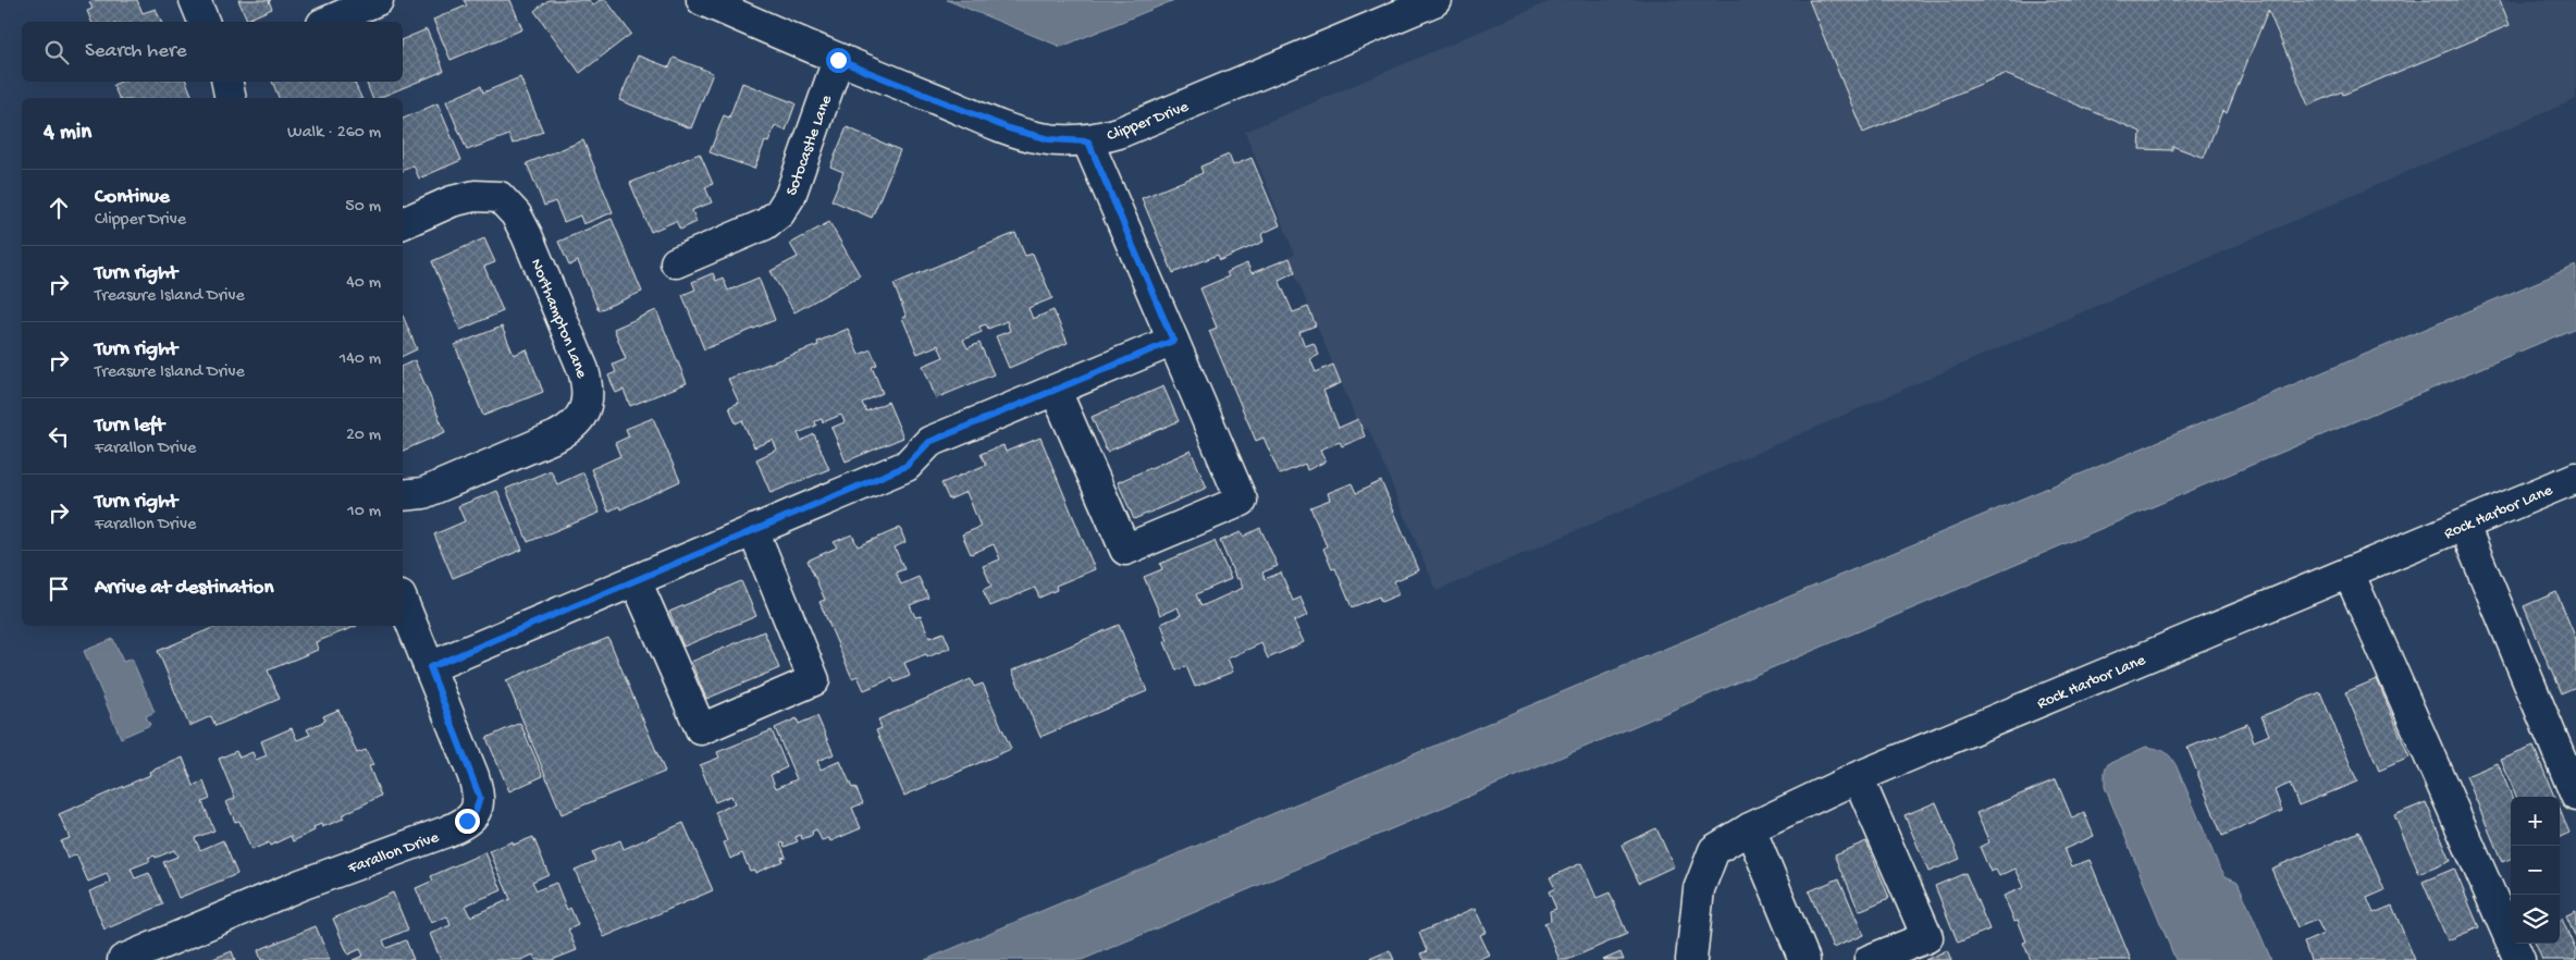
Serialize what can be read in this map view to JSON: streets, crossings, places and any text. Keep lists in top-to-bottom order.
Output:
{
  "streets": {
    "street": [
      "Clipper Drive",
      "Sotocastle Lane",
      "Northampton Lane",
      "Rock Harbor Lane",
      "Farallon Drive"
    ]
  },
  "crossings": [
    ["Clipper Drive", "Sotocastle Lane"]
  ],
  "page": {
    "search": "Search here",
    "heading": ["4 min", "Walk · 260 m"],
    "list": [
      ["Continue", "Clipper Drive", "50 m"],
      ["Turn right", "Treasure Island Drive", "40 m"],
      ["Turn right", "Treasure Island Drive", "140 m"],
      ["Turn left", "Farallon Drive", "20 m"],
      ["Turn right", "Farallon Drive", "10 m"],
      "Arrive at destination"
    ],
    "map_buttons": ["+", "−"]
  }
}
